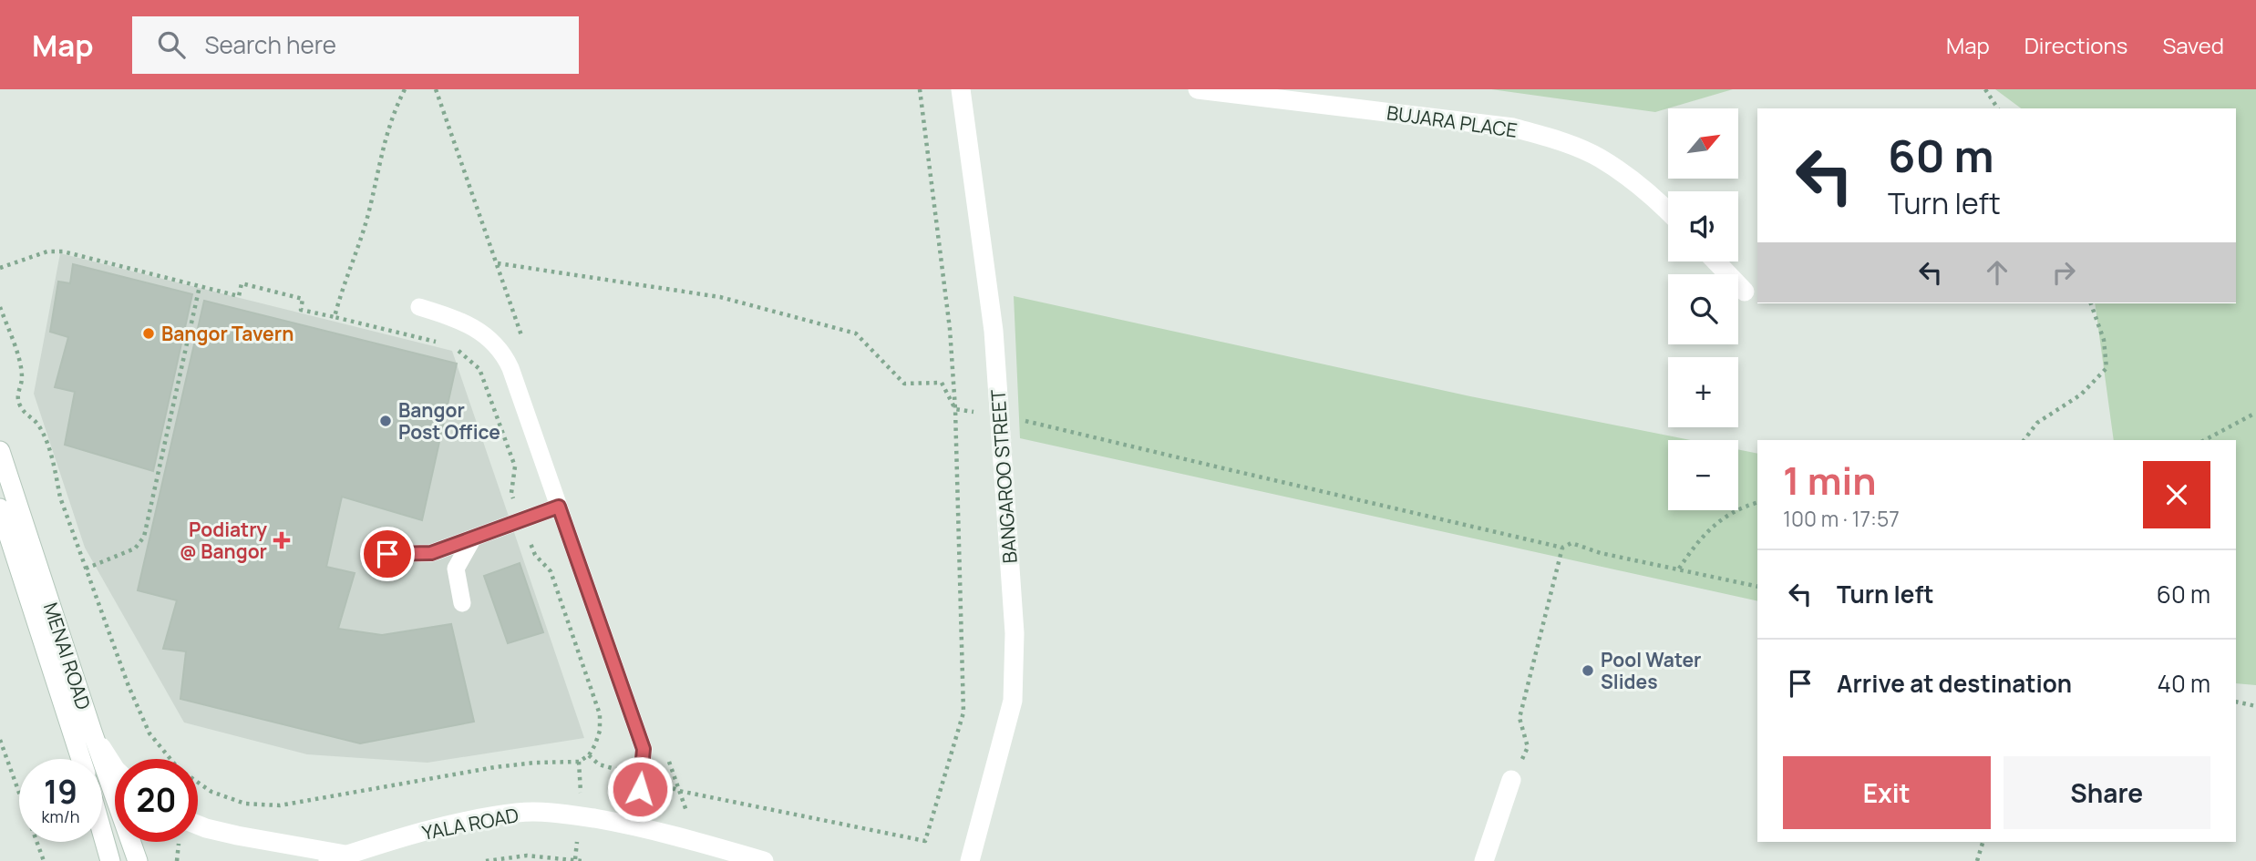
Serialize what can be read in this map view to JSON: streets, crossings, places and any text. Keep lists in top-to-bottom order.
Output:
{
  "streets": {
    "street": [
      "BUJARA PLACE",
      "BANGAROO STREET",
      "MENAI ROAD",
      "YALA ROAD"
    ]
  },
  "places": {
    "other": ["Bangor Tavern", "Bangor Post Office", "Pool Water Slides"],
    "health": ["Podiatry @ Bangor"]
  },
  "north": "top right",
  "page": {
    "header": "Map",
    "search": "Search here",
    "nav": ["Map", "Directions", "Saved"],
    "map_buttons": ["+", "−"],
    "turn": ["60 m", "Turn left"],
    "heading": ["1 min", "100 m · 17:57"],
    "list": [
      {
        "name": "Turn left",
        "value": "60 m"
      },
      {
        "name": "Arrive at destination",
        "value": "40 m"
      }
    ],
    "buttons": ["Exit", "Share"],
    "speed": "19 km/h",
    "limit": "20"
  }
}
